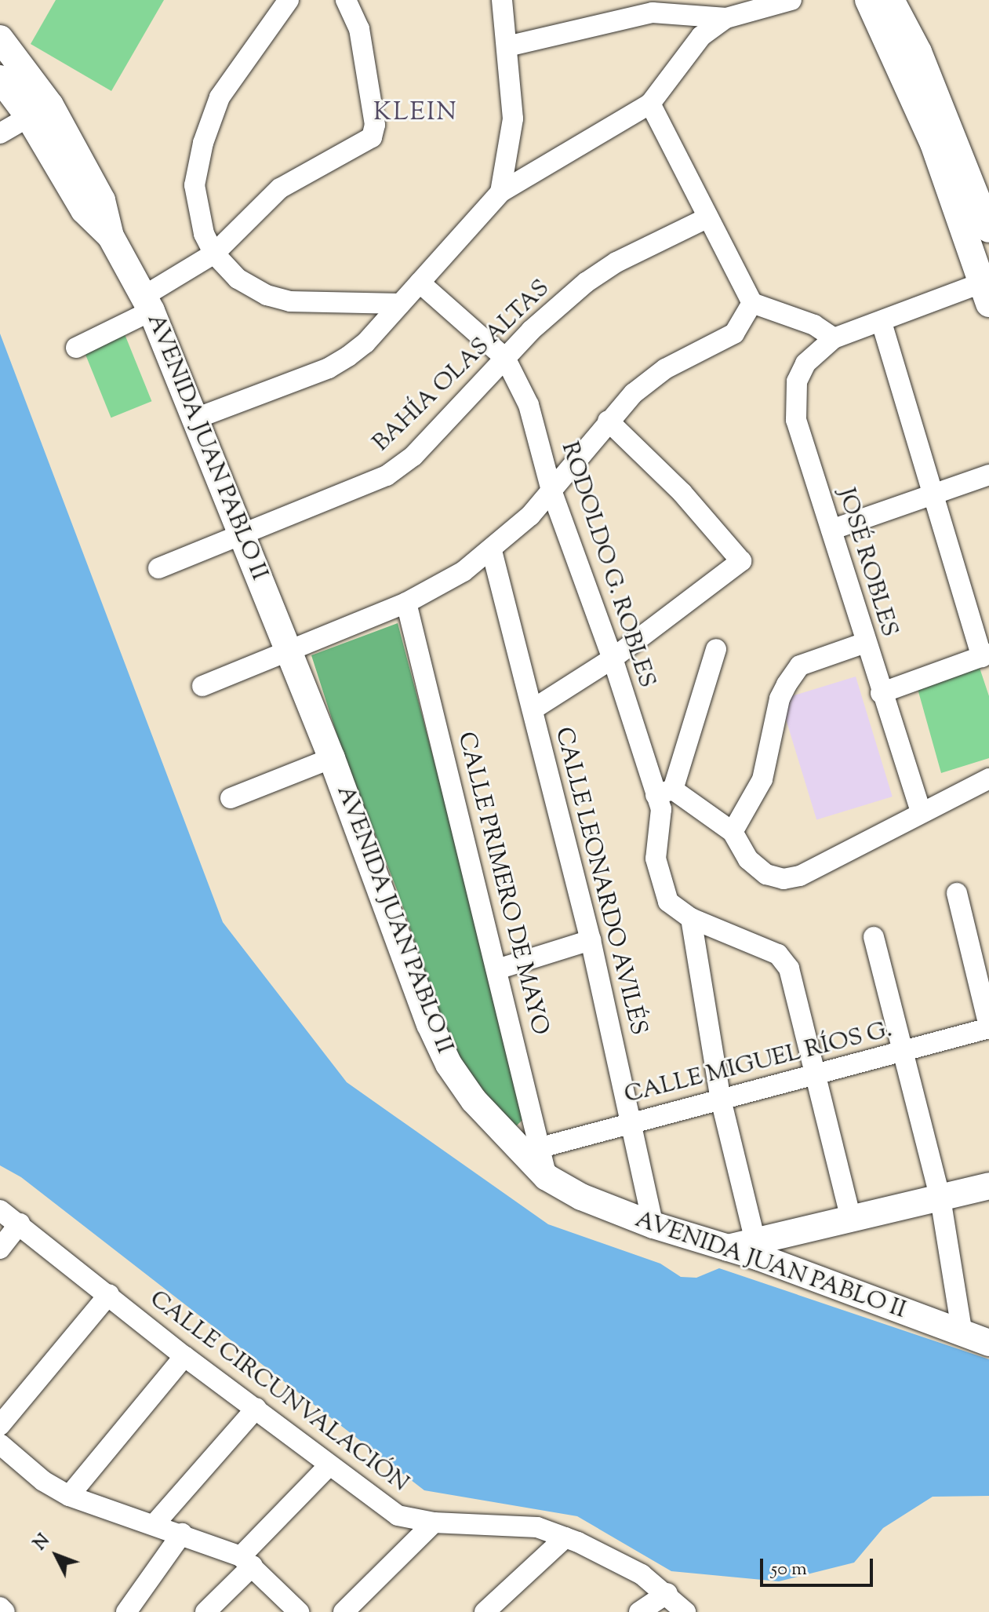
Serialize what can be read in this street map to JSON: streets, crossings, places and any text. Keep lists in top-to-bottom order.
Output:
{
  "streets": {
    "main road": ["AVENIDA JUAN PABLO II"],
    "street": [
      "BAHÍA OLAS ALTAS",
      "JOSÉ ROBLES",
      "RODOLDO G. ROBLES",
      "CALLE LEONARDO AVILÉS",
      "CALLE PRIMERO DE MAYO",
      "CALLE MIGUEL RÍOS G.",
      "CALLE CIRCUNVALACIÓN"
    ]
  },
  "crossings": [
    ["BAHÍA OLAS ALTAS", "AVENIDA JUAN PABLO II"],
    ["BAHÍA OLAS ALTAS", "RODOLDO G. ROBLES"],
    ["AVENIDA JUAN PABLO II", "CALLE LEONARDO AVILÉS"],
    ["AVENIDA JUAN PABLO II", "CALLE PRIMERO DE MAYO"],
    ["CALLE LEONARDO AVILÉS", "CALLE MIGUEL RÍOS G."],
    ["CALLE PRIMERO DE MAYO", "CALLE MIGUEL RÍOS G."]
  ],
  "districts": ["KLEIN"],
  "scale_bar": "50 m",
  "north": "top left"
}
